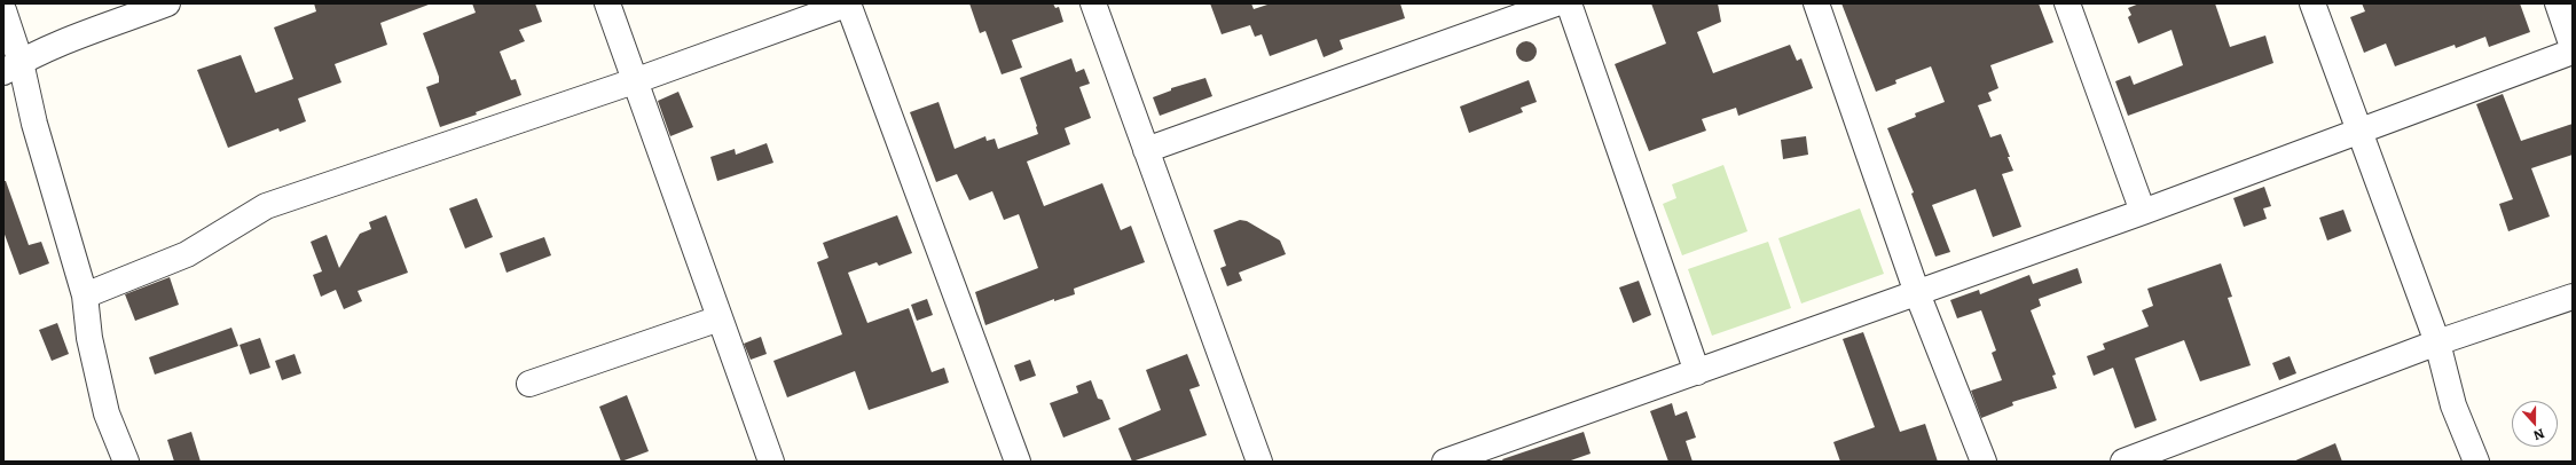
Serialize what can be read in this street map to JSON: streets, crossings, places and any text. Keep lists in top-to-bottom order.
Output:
{
  "north": "bottom"
}
